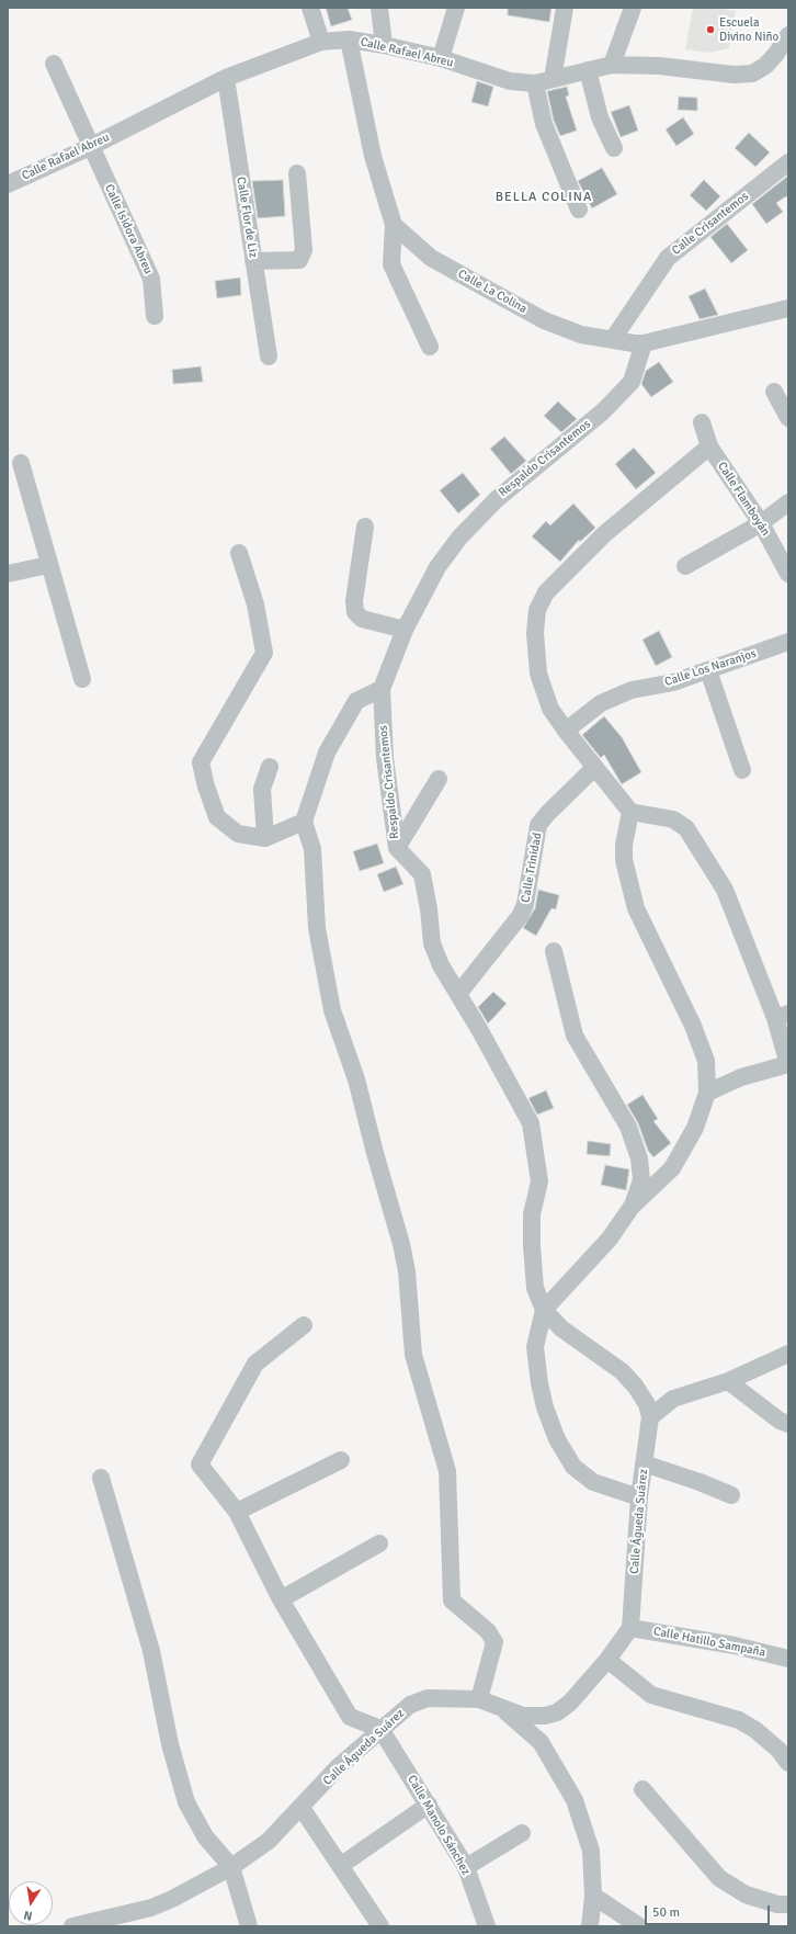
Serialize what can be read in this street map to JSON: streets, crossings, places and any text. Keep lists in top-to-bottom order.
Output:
{
  "streets": {
    "street": [
      "Calle Rafael Abreu",
      "Calle Flor de Liz",
      "Calle Crisantemos",
      "Calle Isidora Abreu",
      "Calle La Colina",
      "Respaldo Crisantemos",
      "Calle Flamboyán",
      "Calle Los Naranjos",
      "Calle Trinidad",
      "Calle Águeda Suárez",
      "Calle Hatillo Sampaña",
      "Calle Manolo Sánchez"
    ]
  },
  "crossings": [
    ["Calle Rafael Abreu", "Calle Flor de Liz"],
    ["Calle Rafael Abreu", "Calle Isidora Abreu"],
    ["Calle Crisantemos", "Calle La Colina"],
    ["Calle La Colina", "Respaldo Crisantemos"],
    ["Respaldo Crisantemos", "Calle Trinidad"],
    ["Respaldo Crisantemos", "Calle Águeda Suárez"],
    ["Calle Águeda Suárez", "Calle Hatillo Sampaña"],
    ["Calle Águeda Suárez", "Calle Manolo Sánchez"]
  ],
  "districts": ["BELLA COLINA"],
  "places": ["Escuela Divino Niño"],
  "scale_bar": "50 m",
  "north": "bottom"
}
